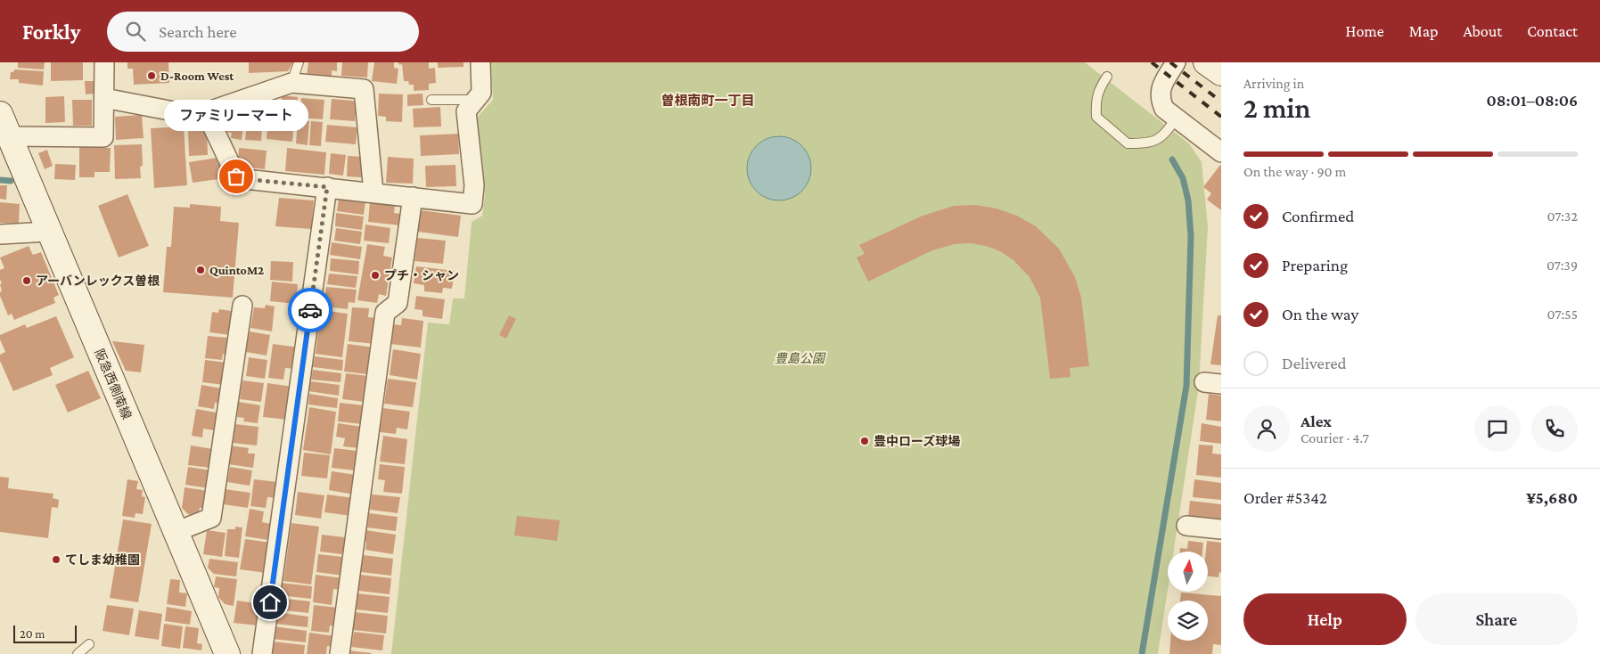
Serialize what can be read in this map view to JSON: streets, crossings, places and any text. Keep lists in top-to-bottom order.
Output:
{
  "streets": {
    "street": ["阪急西側南線"]
  },
  "districts": ["曽根南町一丁目"],
  "parks": ["豊島公園"],
  "places": [
    "D-Room West",
    "ファミリーマート",
    "QuintoM2",
    "プチ・シャン",
    "アーバンレックス曽根",
    "豊中ローズ球場",
    "てしま幼稚園"
  ],
  "scale_bar": "20 m",
  "north": "top",
  "page": {
    "header": "Forkly",
    "search": "Search here",
    "nav": [
      "Home",
      "Map",
      "About",
      "Contact"
    ],
    "heading": ["2 min", "Arriving in", "08:01–08:06"],
    "panel": [
      "Alex",
      "Courier · 4.7",
      "Order #5342",
      "¥5,680"
    ],
    "bubble": "ファミリーマート",
    "bar": "On the way · 90 m",
    "list": [
      ["Confirmed", "07:32"],
      ["Preparing", "07:39"],
      ["On the way", "07:55"],
      "Delivered"
    ],
    "buttons": ["Help", "Share"],
    "scale": "20 m"
  }
}
